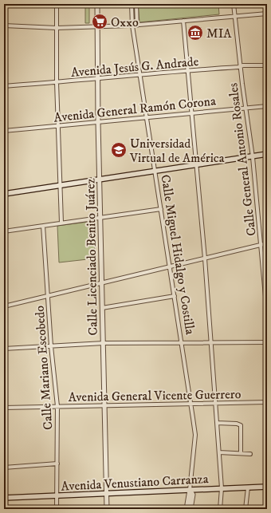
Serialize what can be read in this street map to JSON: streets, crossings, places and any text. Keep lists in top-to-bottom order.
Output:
{
  "streets": {
    "main road": ["Avenida Venustiano Carranza"],
    "street": [
      "Avenida Jesús G. Andrade",
      "Avenida General Ramón Corona",
      "Calle General Antonio Rosales",
      "Calle Miguel Hidalgo y Costilla",
      "Calle Licenciado Benito Juárez",
      "Calle Mariano Escobedo",
      "Avenida General Vicente Guerrero"
    ]
  },
  "crossings": [
    ["Avenida Jesús G. Andrade", "Calle General Antonio Rosales"],
    ["Avenida Jesús G. Andrade", "Calle Miguel Hidalgo y Costilla"],
    ["Avenida Jesús G. Andrade", "Calle Licenciado Benito Juárez"],
    ["Avenida General Ramón Corona", "Calle General Antonio Rosales"],
    ["Avenida General Ramón Corona", "Calle Miguel Hidalgo y Costilla"],
    ["Avenida General Ramón Corona", "Calle Licenciado Benito Juárez"],
    ["Calle Miguel Hidalgo y Costilla", "Avenida General Vicente Guerrero"],
    ["Calle Miguel Hidalgo y Costilla", "Avenida Venustiano Carranza"],
    ["Calle Licenciado Benito Juárez", "Avenida General Vicente Guerrero"],
    ["Calle Licenciado Benito Juárez", "Avenida Venustiano Carranza"],
    ["Calle Mariano Escobedo", "Avenida General Vicente Guerrero"],
    ["Calle Mariano Escobedo", "Avenida Venustiano Carranza"]
  ],
  "places": {
    "supermarket": ["Oxxo"],
    "museum": ["MIA"],
    "school or university": ["Universidad Virtual de América"]
  }
}
